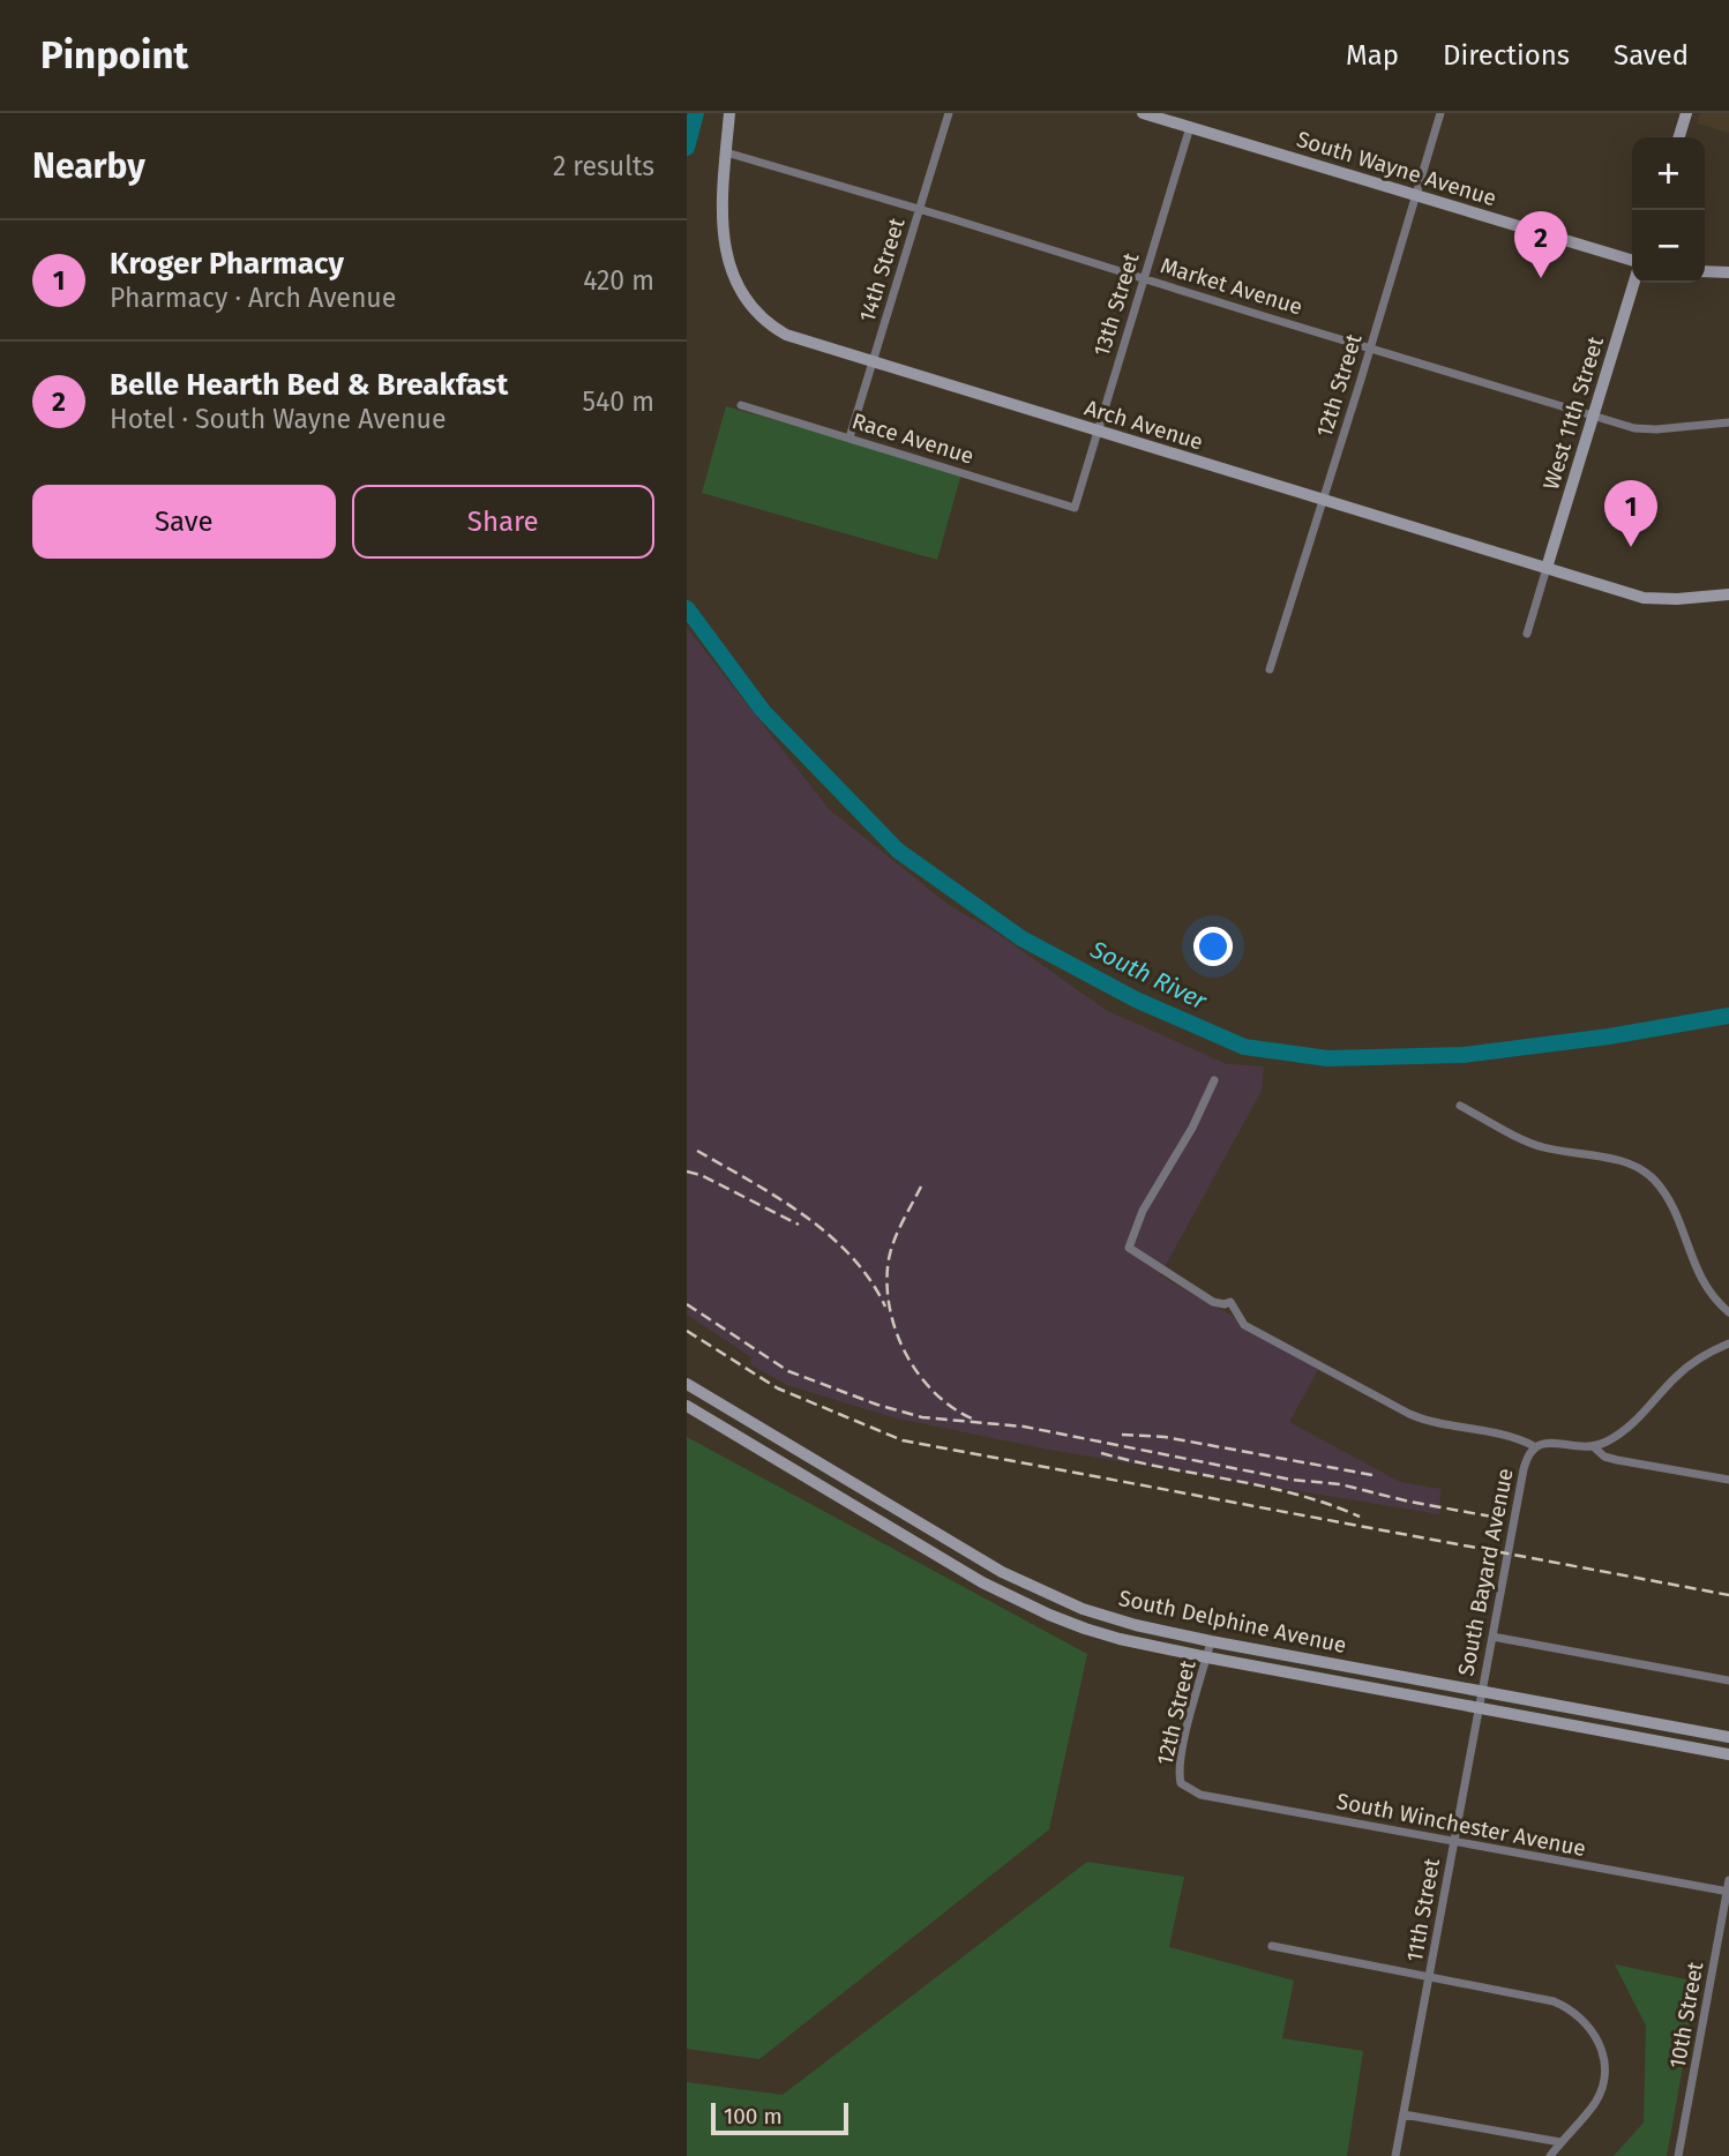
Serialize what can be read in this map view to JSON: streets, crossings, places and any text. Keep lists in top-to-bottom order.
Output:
{
  "streets": {
    "main road": [
      "South Wayne Avenue",
      "West 11th Street",
      "Arch Avenue",
      "South Delphine Avenue"
    ],
    "street": [
      "14th Street",
      "Market Avenue",
      "13th Street",
      "12th Street",
      "Race Avenue",
      "South Bayard Avenue",
      "South Winchester Avenue",
      "11th Street",
      "10th Street"
    ]
  },
  "crossings": [
    ["South Wayne Avenue", "13th Street"],
    ["South Wayne Avenue", "12th Street"],
    ["14th Street", "Market Avenue"],
    ["14th Street", "Arch Avenue"],
    ["14th Street", "Race Avenue"],
    ["Market Avenue", "13th Street"],
    ["Market Avenue", "12th Street"],
    ["Market Avenue", "West 11th Street"],
    ["Market Avenue", "Arch Avenue"],
    ["13th Street", "Arch Avenue"],
    ["13th Street", "Race Avenue"],
    ["12th Street", "Arch Avenue"],
    ["12th Street", "South Delphine Avenue"],
    ["12th Street", "South Winchester Avenue"],
    ["West 11th Street", "Arch Avenue"],
    ["South Bayard Avenue", "South Delphine Avenue"],
    ["South Bayard Avenue", "11th Street"],
    ["South Delphine Avenue", "11th Street"],
    ["South Winchester Avenue", "11th Street"],
    ["South Winchester Avenue", "10th Street"]
  ],
  "water": ["South River"],
  "scale_bar": "100 m",
  "page": {
    "header": "Pinpoint",
    "nav": ["Map", "Directions", "Saved"],
    "heading": ["Nearby", "2 results"],
    "map_buttons": ["+", "−"],
    "pins": ["2", "1"],
    "list": [
      {
        "mark": "1",
        "name": "Kroger Pharmacy",
        "note": "Pharmacy · Arch Avenue",
        "value": "420 m"
      },
      {
        "mark": "2",
        "name": "Belle Hearth Bed & Breakfast",
        "note": "Hotel · South Wayne Avenue",
        "value": "540 m"
      }
    ],
    "buttons": ["Save", "Share"],
    "scale": "100 m"
  }
}
